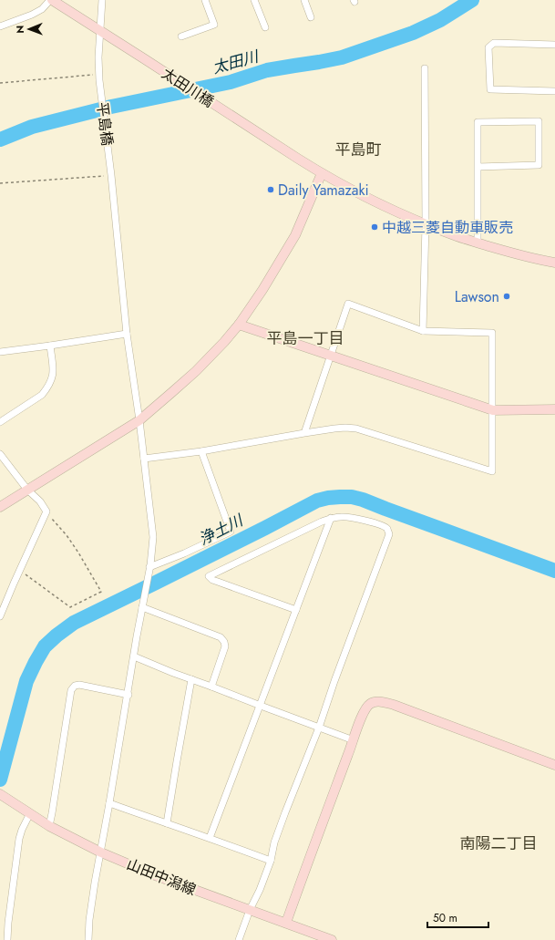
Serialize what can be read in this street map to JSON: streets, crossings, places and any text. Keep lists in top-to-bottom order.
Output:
{
  "streets": {
    "street": ["太田川橋", "平島橋", "山田中潟線"]
  },
  "crossings": [
    ["太田川橋", "平島橋"],
    ["平島橋", "山田中潟線"]
  ],
  "districts": ["平島町", "平島一丁目", "南陽二丁目"],
  "water": ["太田川", "浄土川"],
  "places": ["Daily Yamazaki", "中越三菱自動車販売", "Lawson"],
  "scale_bar": "50 m",
  "north": "left"
}
